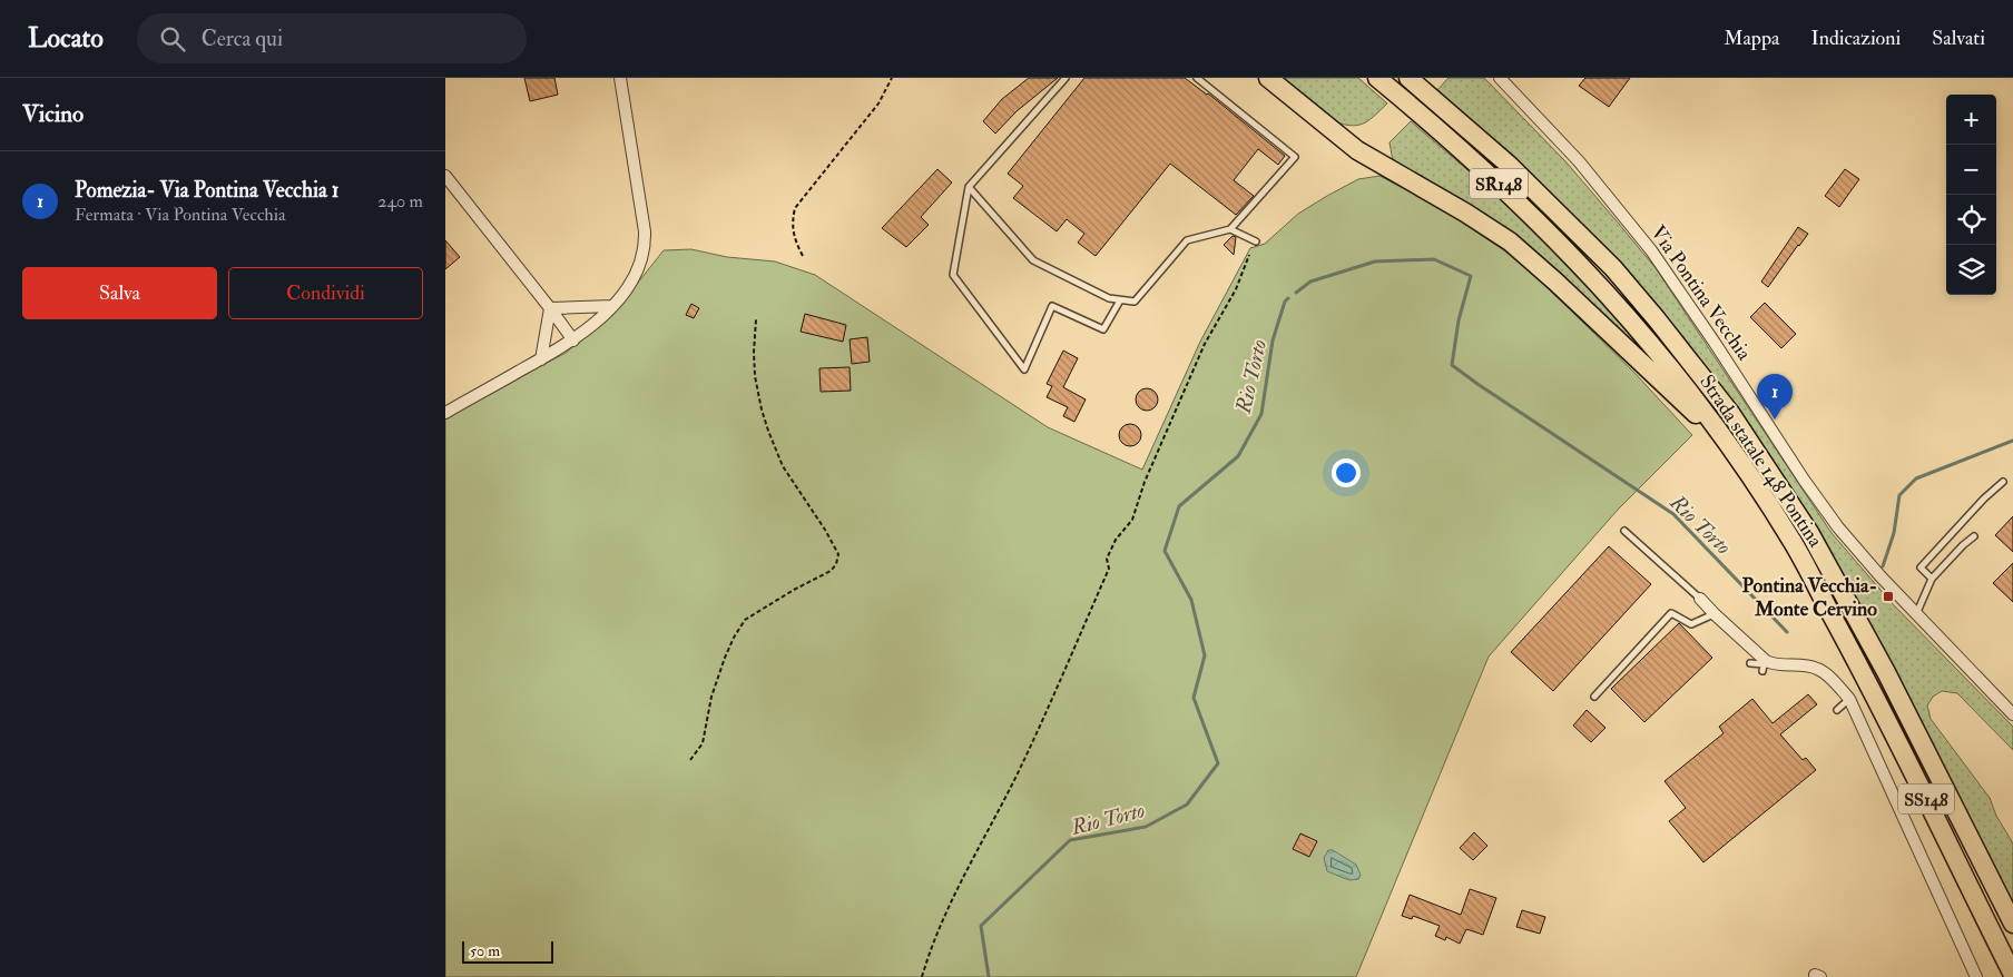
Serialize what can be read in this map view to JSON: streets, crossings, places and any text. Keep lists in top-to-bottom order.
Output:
{
  "streets": {
    "highway": ["SR148", "Strada statale 148 Pontina", "SS148"],
    "street": ["Via Pontina Vecchia"]
  },
  "crossings": [
    ["SR148", "Strada statale 148 Pontina"]
  ],
  "water": ["Rio Torto"],
  "places": {
    "transit": ["Pontina Vecchia- Monte Cervino"]
  },
  "scale_bar": "50 m",
  "page": {
    "header": "Locato",
    "search": "Cerca qui",
    "nav": ["Mappa", "Indicazioni", "Salvati"],
    "heading": "Vicino",
    "map_buttons": ["+", "−"],
    "list": [
      {
        "mark": "1",
        "name": "Pomezia- Via Pontina Vecchia 1",
        "note": "Fermata · Via Pontina Vecchia",
        "value": "240 m"
      }
    ],
    "buttons": ["Salva", "Condividi"],
    "pins": "1",
    "scale": "50 m"
  }
}
